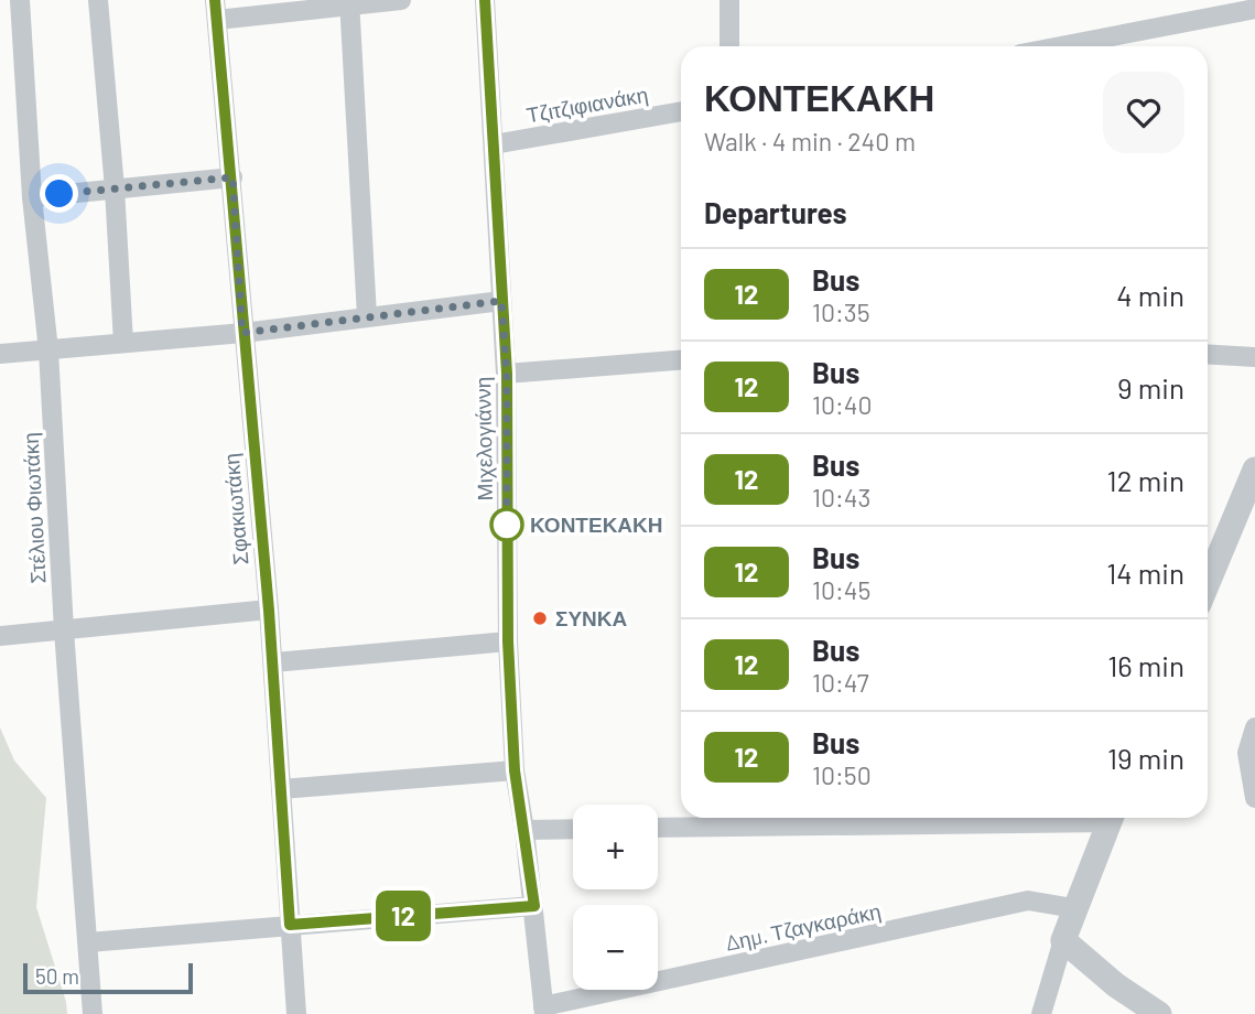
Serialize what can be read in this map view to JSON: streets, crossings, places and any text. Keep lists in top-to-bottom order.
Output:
{
  "streets": {
    "street": [
      "Τζιτζιφιανάκη",
      "Μιχελογιάννη",
      "Στέλιου Φιωτάκη",
      "Σφακιωτάκη",
      "Δημ. Τζαγκαράκη"
    ]
  },
  "crossings": [
    ["Τζιτζιφιανάκη", "Μιχελογιάννη"],
    ["Μιχελογιάννη", "Δημ. Τζαγκαράκη"]
  ],
  "places": ["ΚΟΝΤΕΚΑΚΗ", "ΣΥΝΚΑ"],
  "lines": ["bus line 12"],
  "scale_bar": "50 m",
  "page": {
    "on_map": "12",
    "heading": [
      ["ΚΟΝΤΕΚΑΚΗ", "Walk · 4 min · 240 m"],
      "Departures"
    ],
    "list": [
      {
        "mark": "12",
        "name": "Bus",
        "note": "10:35",
        "value": "4 min"
      },
      {
        "mark": "12",
        "name": "Bus",
        "note": "10:40",
        "value": "9 min"
      },
      {
        "mark": "12",
        "name": "Bus",
        "note": "10:43",
        "value": "12 min"
      },
      {
        "mark": "12",
        "name": "Bus",
        "note": "10:45",
        "value": "14 min"
      },
      {
        "mark": "12",
        "name": "Bus",
        "note": "10:47",
        "value": "16 min"
      },
      {
        "mark": "12",
        "name": "Bus",
        "note": "10:50",
        "value": "19 min"
      }
    ],
    "map_buttons": ["+", "−"],
    "scale": "50 m"
  }
}
